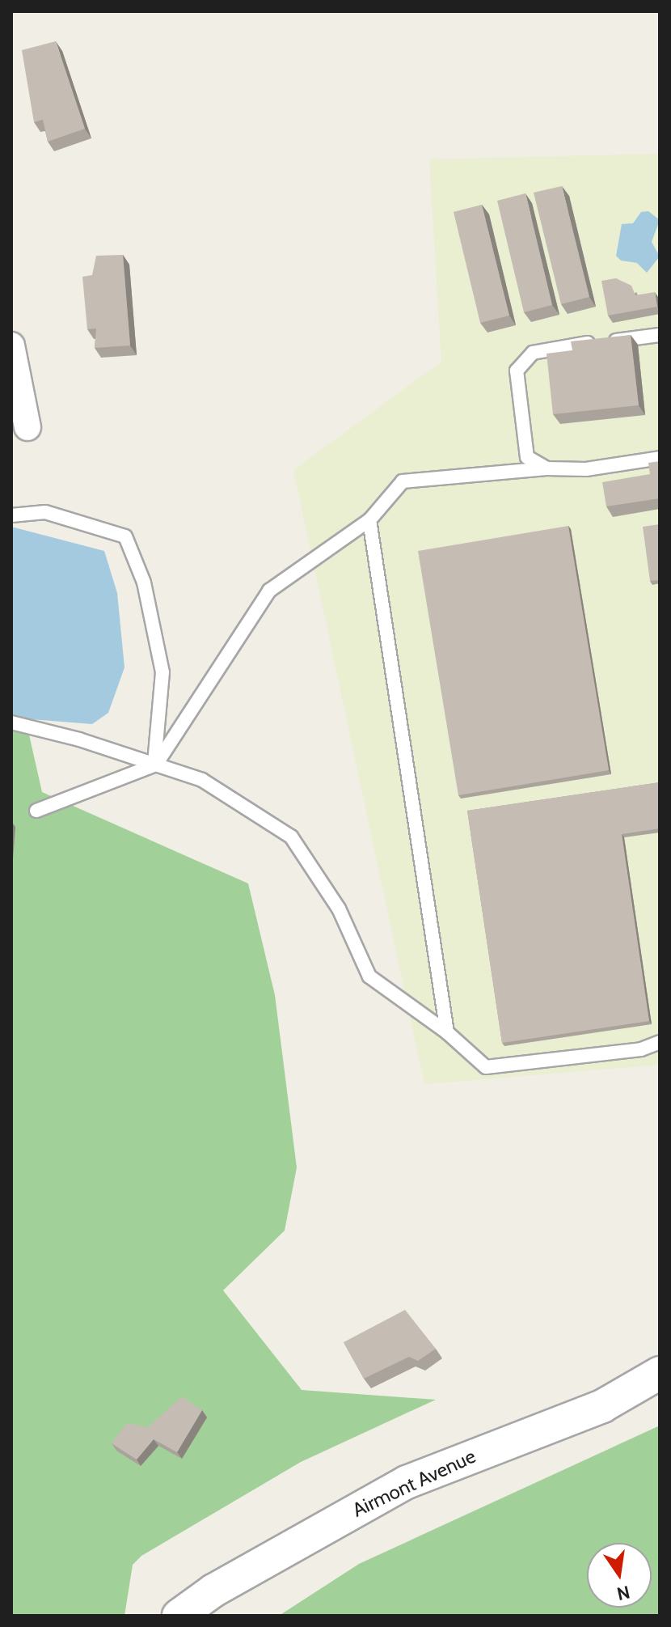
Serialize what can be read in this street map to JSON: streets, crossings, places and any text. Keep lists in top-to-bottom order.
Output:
{
  "streets": {
    "street": ["Airmont Avenue"]
  },
  "north": "bottom"
}
